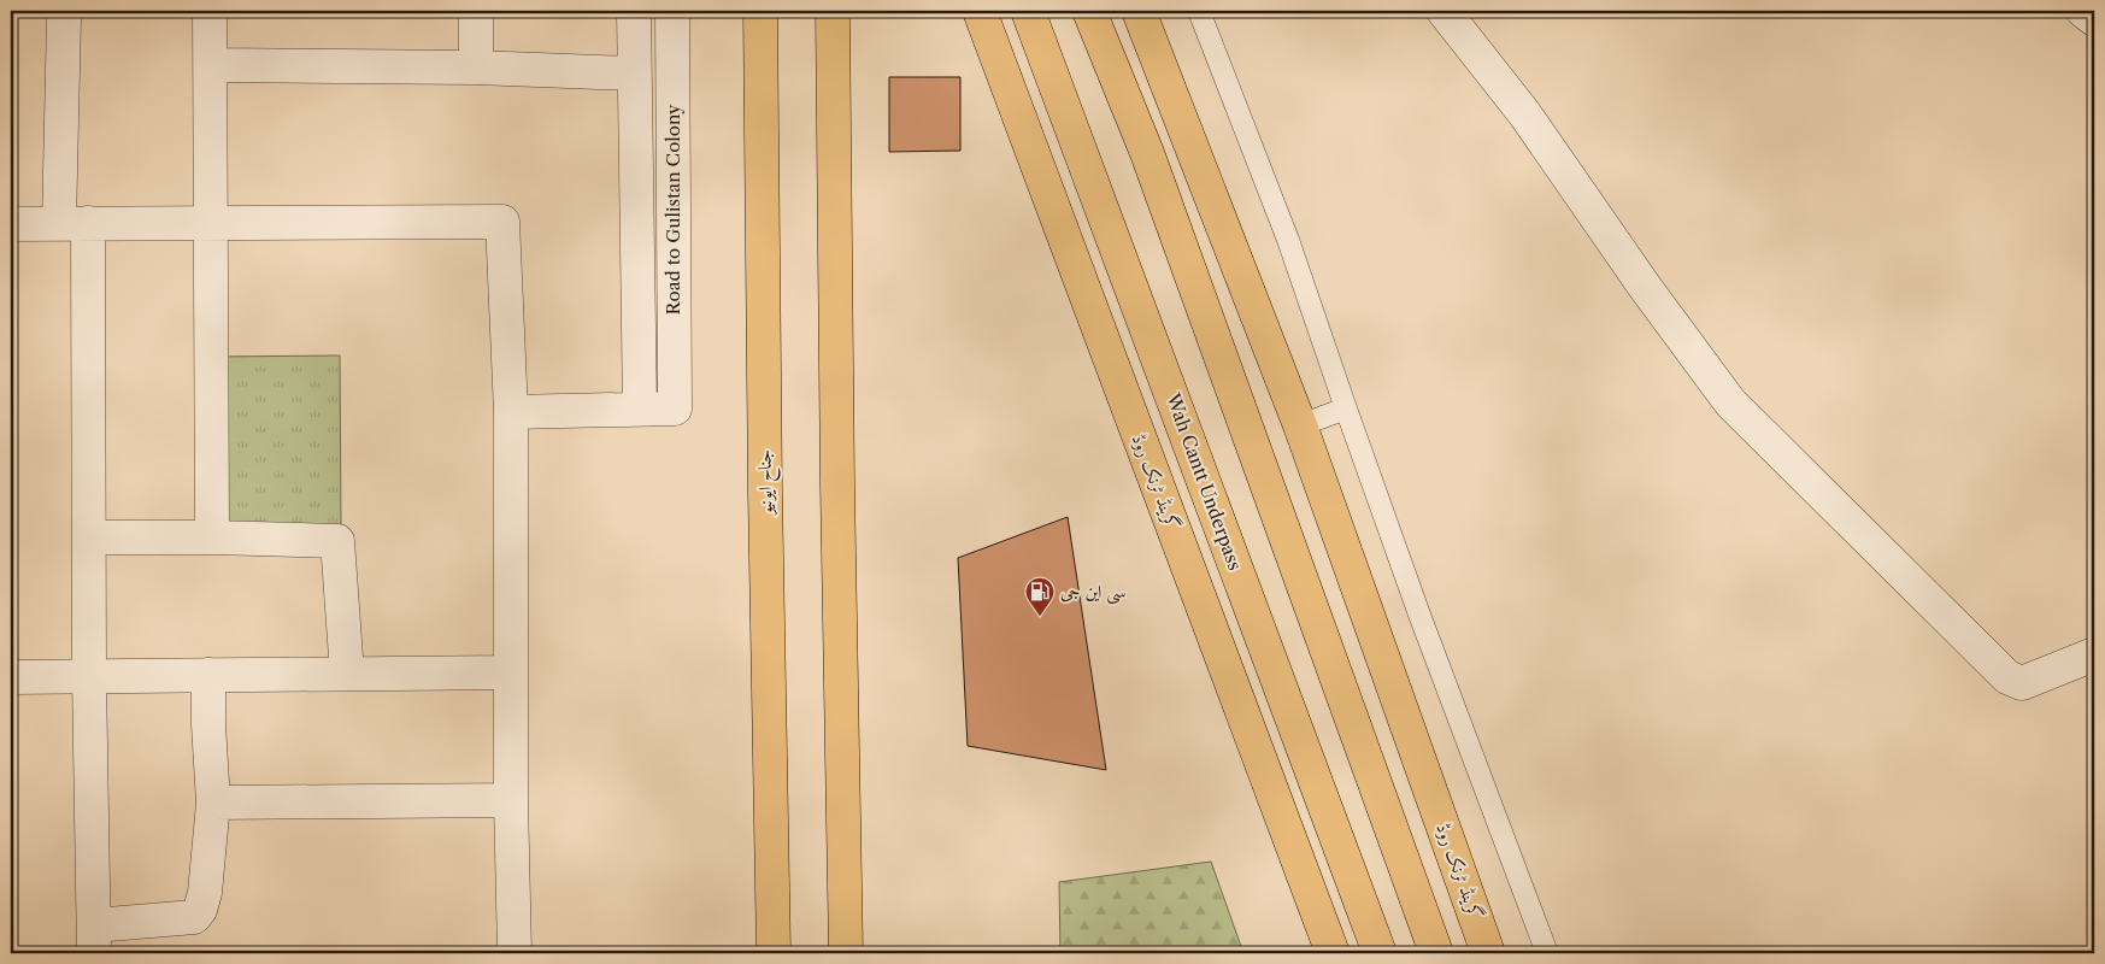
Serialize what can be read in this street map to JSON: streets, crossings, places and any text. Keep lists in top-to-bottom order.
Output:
{
  "streets": {
    "main road": ["جناح ایونیو", "گرینڈ ٹرنک روڈ", "Wah Cantt Underpass"],
    "street": ["Road to Gulistan Colony"]
  },
  "places": {
    "fuel station": ["سی این جی"]
  }
}
